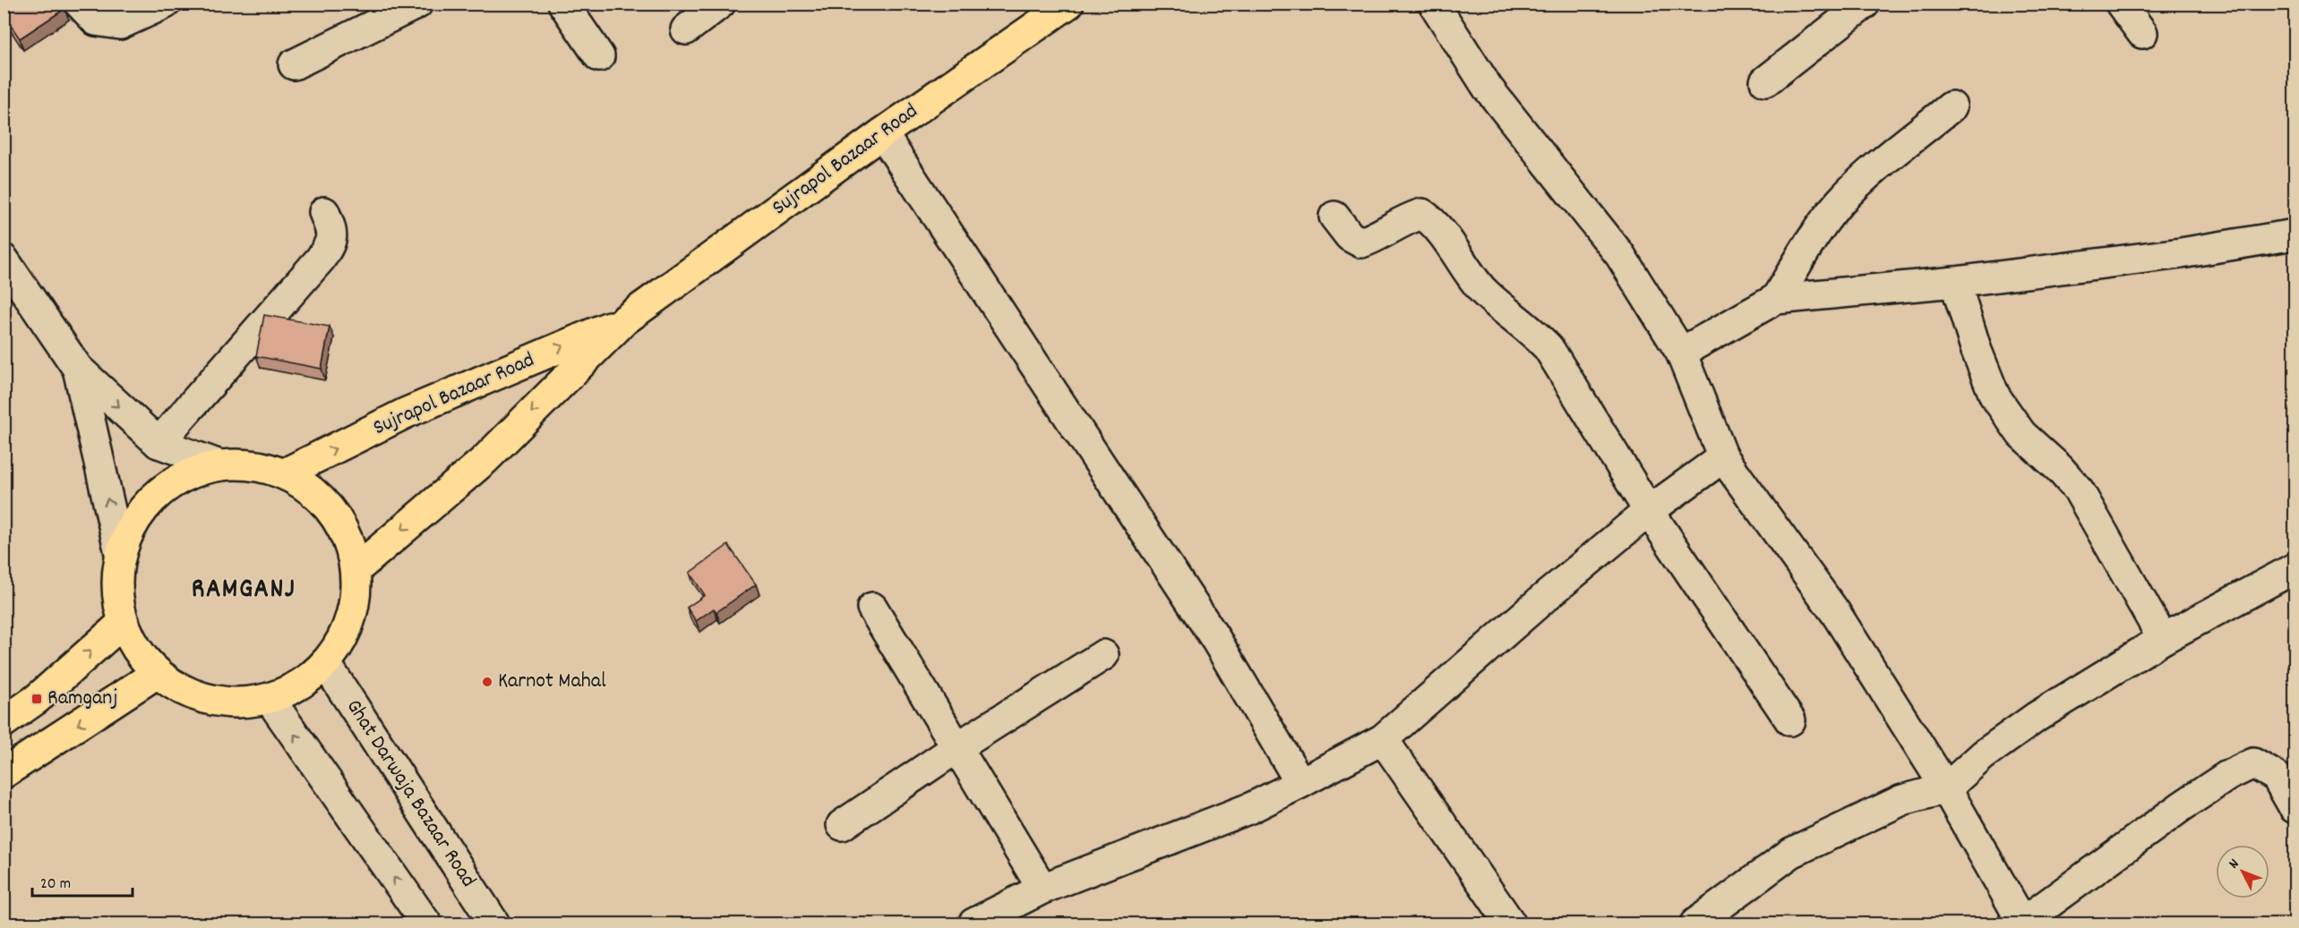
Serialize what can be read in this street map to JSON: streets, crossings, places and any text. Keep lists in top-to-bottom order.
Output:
{
  "streets": {
    "main road": ["Sujrapol Bazaar Road"],
    "street": ["Ghat Darwaja Bazaar Road"]
  },
  "districts": ["RAMGANJ"],
  "places": {
    "other": ["Karnot Mahal"],
    "transit": ["Ramganj"]
  },
  "scale_bar": "20 m",
  "north": "top left"
}
